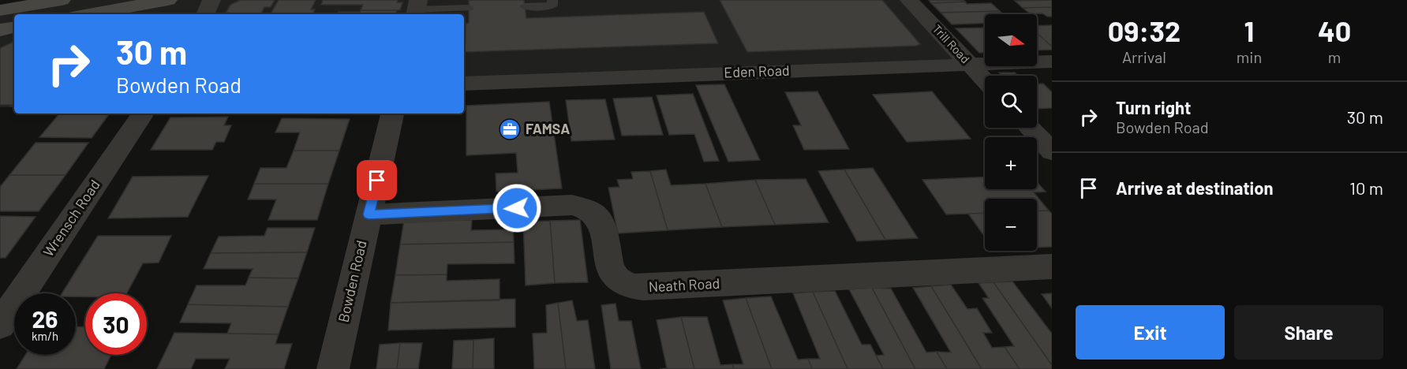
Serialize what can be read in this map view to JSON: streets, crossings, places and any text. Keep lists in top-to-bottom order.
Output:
{
  "streets": {
    "street": [
      "Trill Road",
      "Eden Road",
      "Wrensch Road",
      "Bowden Road",
      "Neath Road"
    ]
  },
  "crossings": [
    ["Trill Road", "Eden Road"],
    ["Bowden Road", "Neath Road"]
  ],
  "places": {
    "office": ["FAMSA"]
  },
  "north": "right",
  "page": {
    "eta": [
      "09:32",
      "Arrival",
      "1",
      "min",
      "40",
      "m"
    ],
    "map_buttons": ["+", "−"],
    "turn": ["30 m", "Bowden Road"],
    "list": [
      {
        "name": "Turn right",
        "note": "Bowden Road",
        "value": "30 m"
      },
      {
        "name": "Arrive at destination",
        "value": "10 m"
      }
    ],
    "speed": "26 km/h",
    "limit": "30",
    "buttons": ["Exit", "Share"]
  }
}
